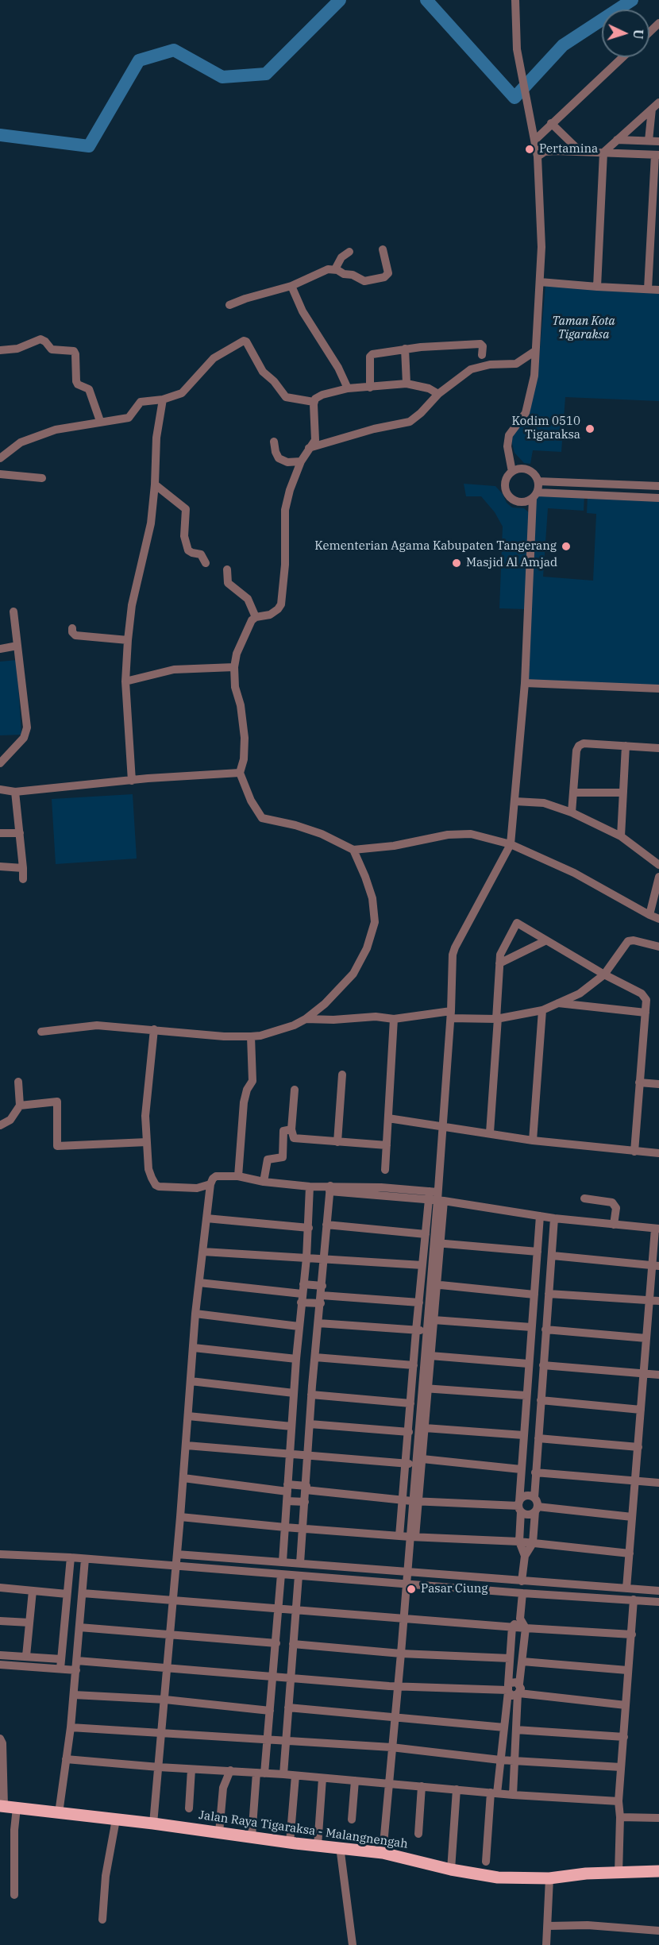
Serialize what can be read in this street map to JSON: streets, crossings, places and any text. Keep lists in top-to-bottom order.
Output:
{
  "streets": {
    "main road": ["Jalan Raya Tigaraksa - Malangnengah"]
  },
  "parks": ["Taman Kota Tigaraksa"],
  "places": [
    "Pertamina",
    "Kodim 0510 Tigaraksa",
    "Kementerian Agama Kabupaten Tangerang",
    "Masjid Al Amjad",
    "Pasar Ciung"
  ],
  "north": "right"
}
